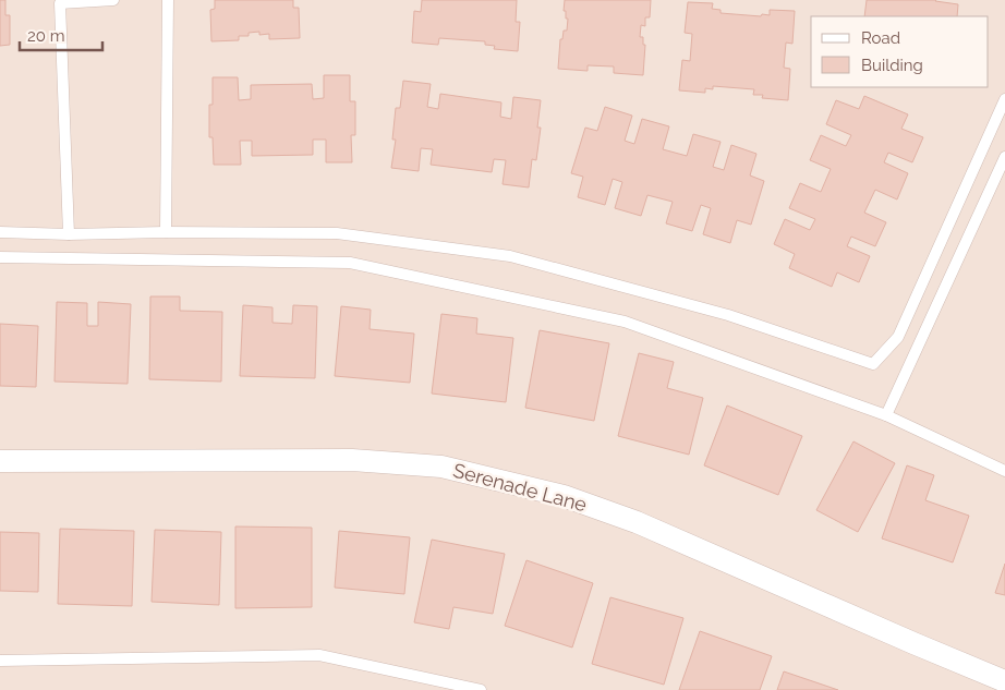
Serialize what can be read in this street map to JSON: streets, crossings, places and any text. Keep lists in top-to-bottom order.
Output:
{
  "streets": {
    "street": ["Serenade Lane"]
  },
  "legend": ["Road", "Building"],
  "scale_bar": "20 m"
}
